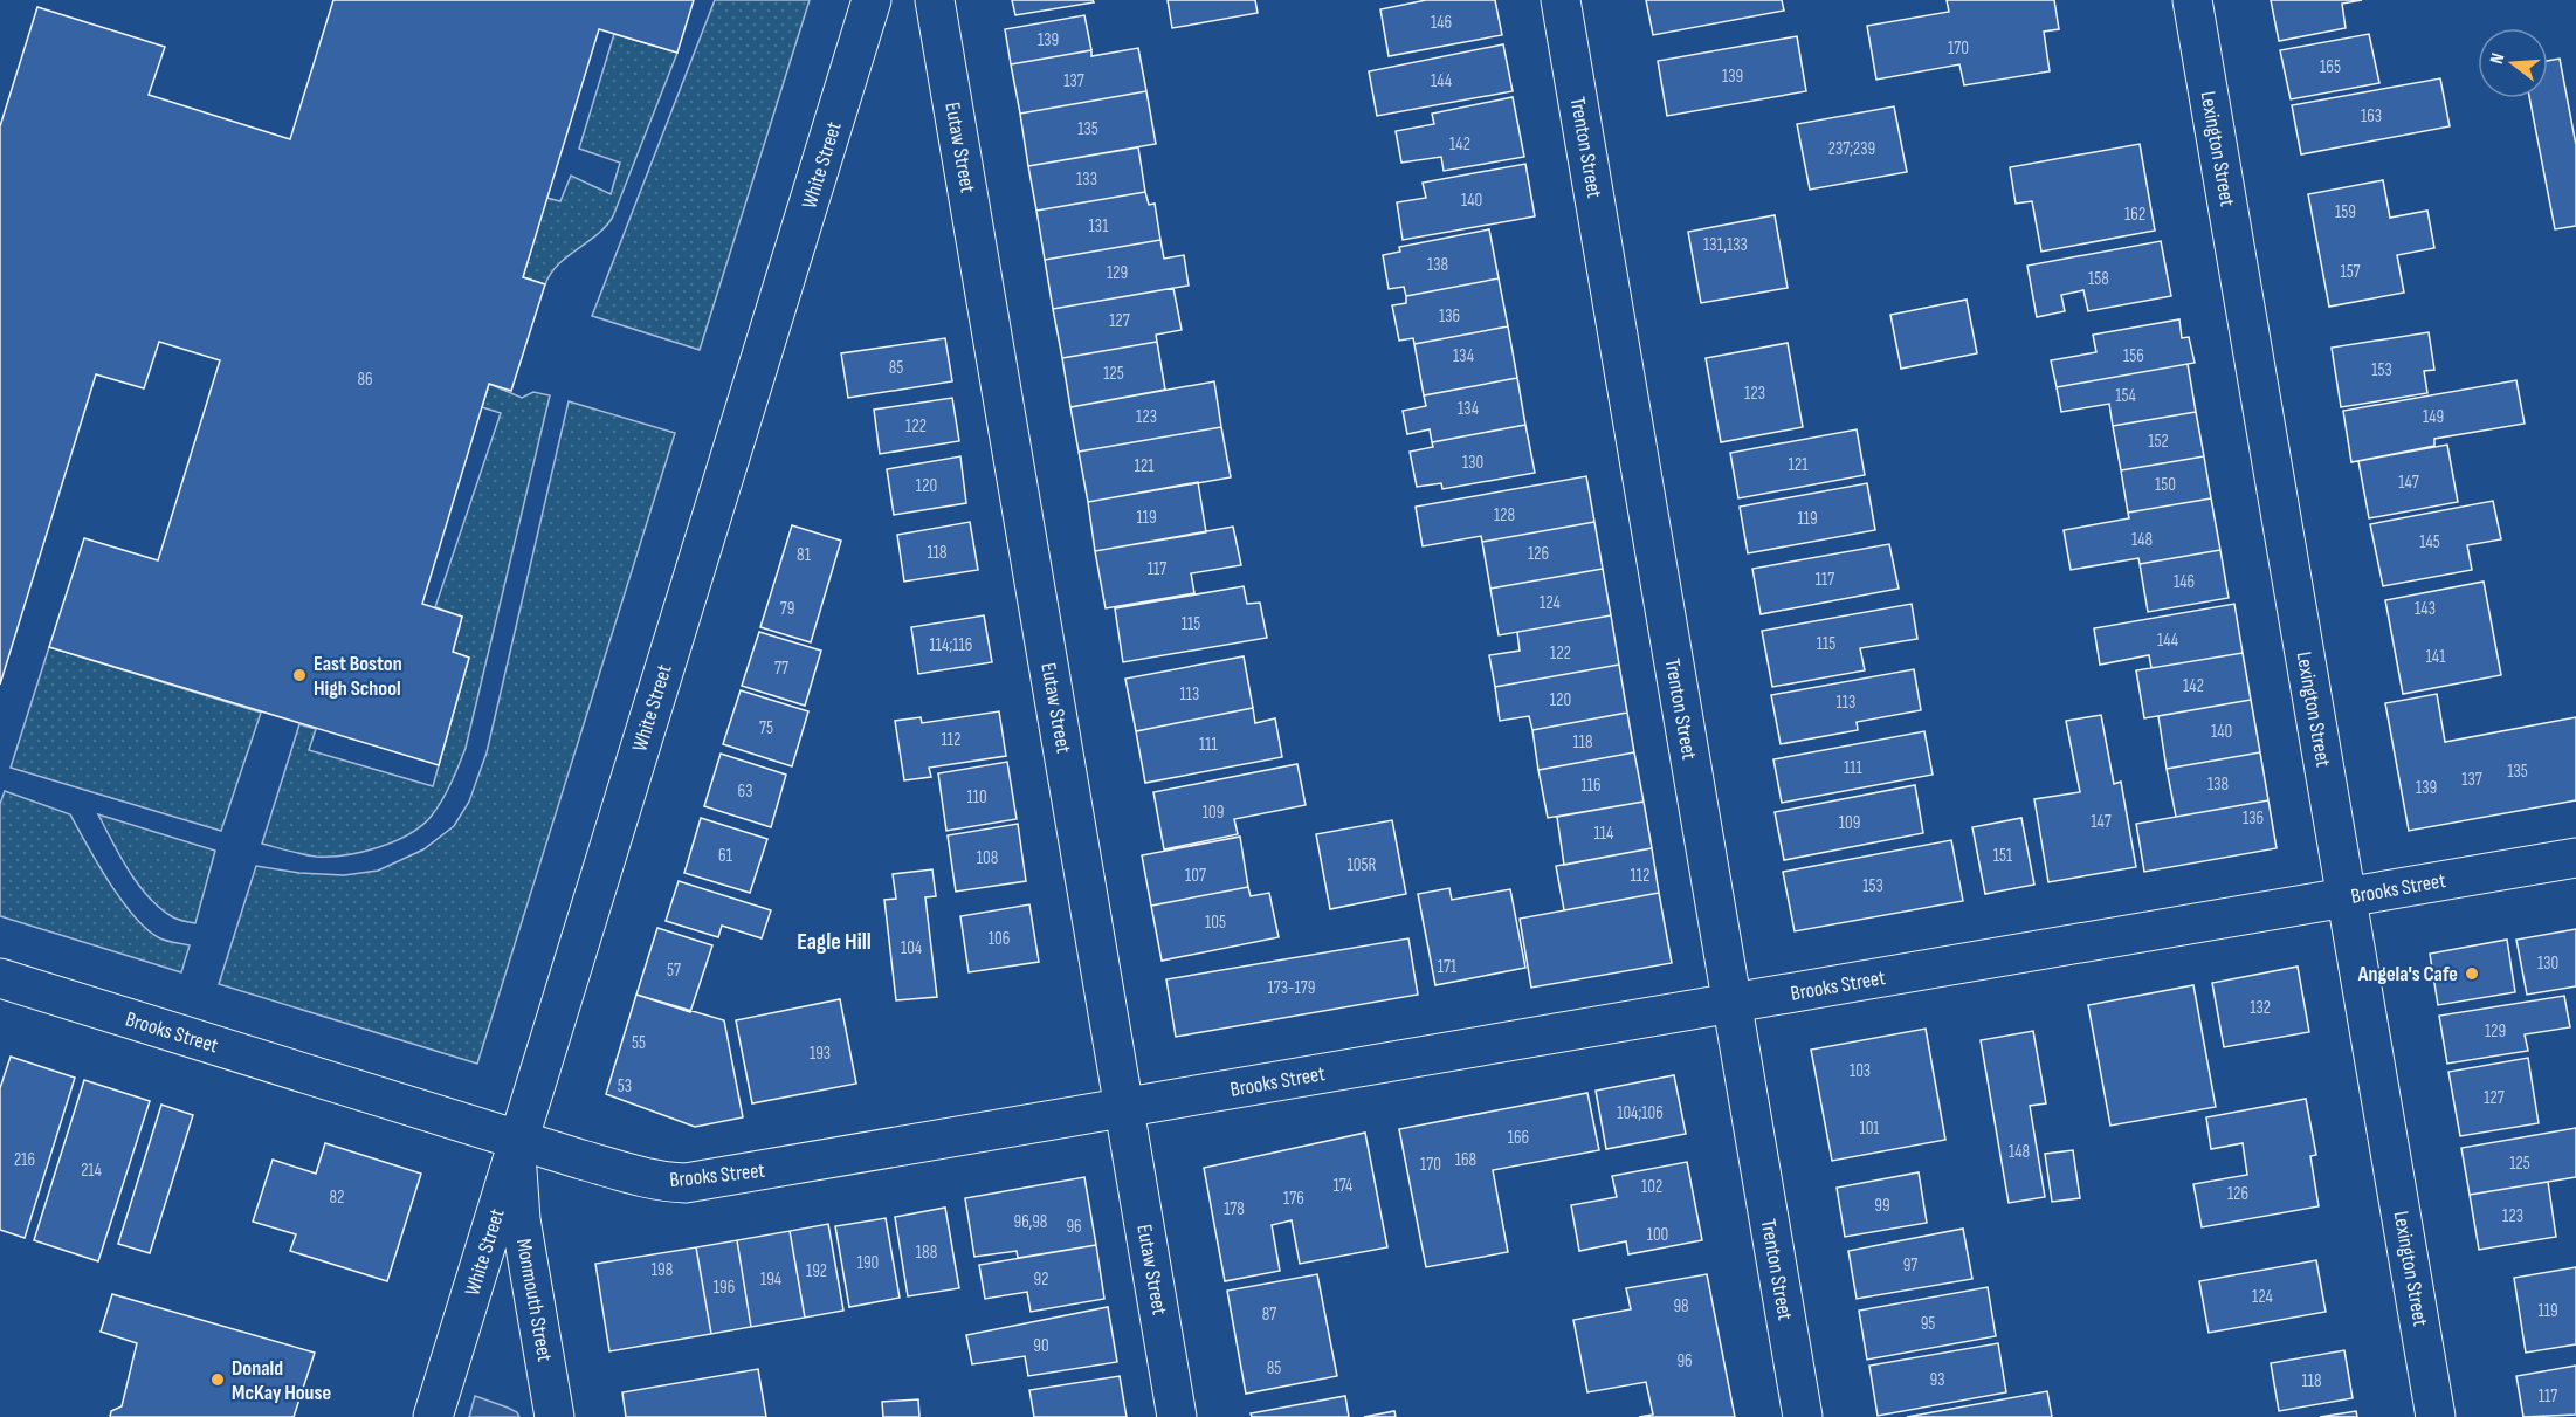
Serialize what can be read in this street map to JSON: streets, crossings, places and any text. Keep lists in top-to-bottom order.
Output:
{
  "streets": {
    "street": [
      "Eutaw Street",
      "Trenton Street",
      "Lexington Street",
      "White Street",
      "Brooks Street",
      "Monmouth Street"
    ]
  },
  "crossings": [
    ["Eutaw Street", "Brooks Street"],
    ["Trenton Street", "Brooks Street"],
    ["Lexington Street", "Brooks Street"],
    ["White Street", "Brooks Street"],
    ["White Street", "Monmouth Street"],
    ["Brooks Street", "Monmouth Street"]
  ],
  "districts": ["Eagle Hill"],
  "places": ["East Boston High School", "Angela's Cafe", "Donald McKay House"],
  "house_numbers": [
    "146",
    "139",
    "170",
    "165",
    "139",
    "137",
    "144",
    "163",
    "135",
    "142",
    "237;239",
    "133",
    "140",
    "159",
    "162",
    "131",
    "131,133",
    "138",
    "157",
    "129",
    "158",
    "136",
    "127",
    "134",
    "156",
    "85",
    "153",
    "125",
    "86",
    "123",
    "154",
    "134",
    "123",
    "149",
    "122",
    "152",
    "130",
    "121",
    "121",
    "147",
    "150",
    "120",
    "128",
    "119",
    "119",
    "148",
    "145",
    "118",
    "126",
    "81",
    "117",
    "117",
    "146",
    "124",
    "79",
    "143",
    "115",
    "144",
    "115",
    "114;116",
    "122",
    "141",
    "77",
    "142",
    "113",
    "120",
    "113",
    "75",
    "140",
    "112",
    "118",
    "111",
    "111",
    "135",
    "137",
    "138",
    "116",
    "139",
    "63",
    "110",
    "109",
    "136",
    "147",
    "109",
    "114",
    "61",
    "151",
    "108",
    "105R",
    "107",
    "112",
    "153",
    "105",
    "106",
    "104",
    "130",
    "171",
    "57",
    "173-179",
    "132",
    "129",
    "55",
    "193",
    "103",
    "53",
    "127",
    "104;106",
    "101",
    "166",
    "148",
    "216",
    "168",
    "125",
    "170",
    "214",
    "174",
    "102",
    "126",
    "82",
    "176",
    "99",
    "178",
    "123",
    "96,98",
    "96",
    "100",
    "188",
    "190",
    "97",
    "198",
    "192",
    "194",
    "92",
    "196",
    "124",
    "98",
    "119",
    "87",
    "95",
    "90",
    "96",
    "85",
    "93",
    "118",
    "117"
  ],
  "north": "left"
}
